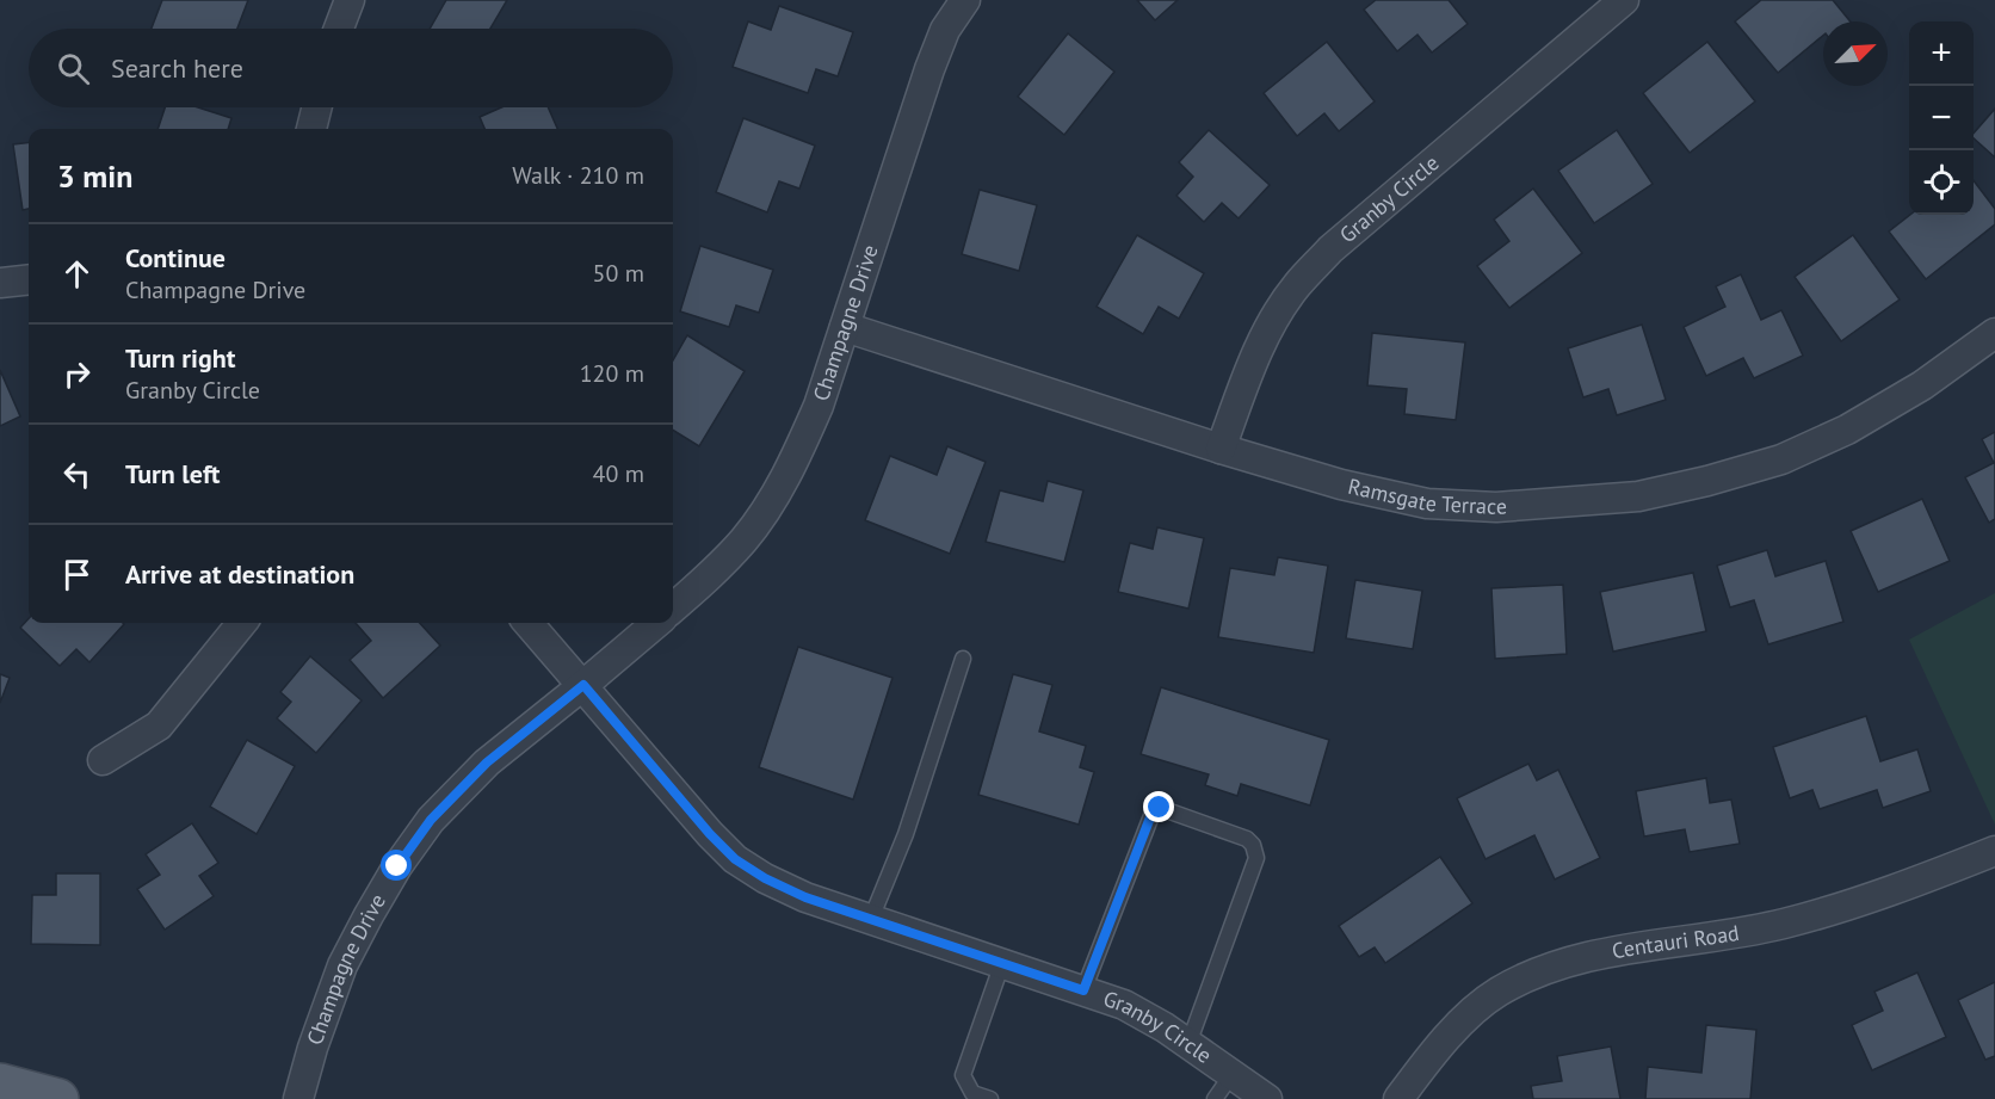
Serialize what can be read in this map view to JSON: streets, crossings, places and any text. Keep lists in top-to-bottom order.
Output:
{
  "streets": {
    "street": [
      "Granby Circle",
      "Champagne Drive",
      "Ramsgate Terrace",
      "Centauri Road"
    ]
  },
  "crossings": [
    ["Granby Circle", "Champagne Drive"],
    ["Granby Circle", "Ramsgate Terrace"],
    ["Champagne Drive", "Ramsgate Terrace"]
  ],
  "north": "top right",
  "page": {
    "map_buttons": ["+", "−"],
    "search": "Search here",
    "heading": ["3 min", "Walk · 210 m"],
    "list": [
      ["Continue", "Champagne Drive", "50 m"],
      ["Turn right", "Granby Circle", "120 m"],
      ["Turn left", "40 m"],
      "Arrive at destination"
    ]
  }
}
